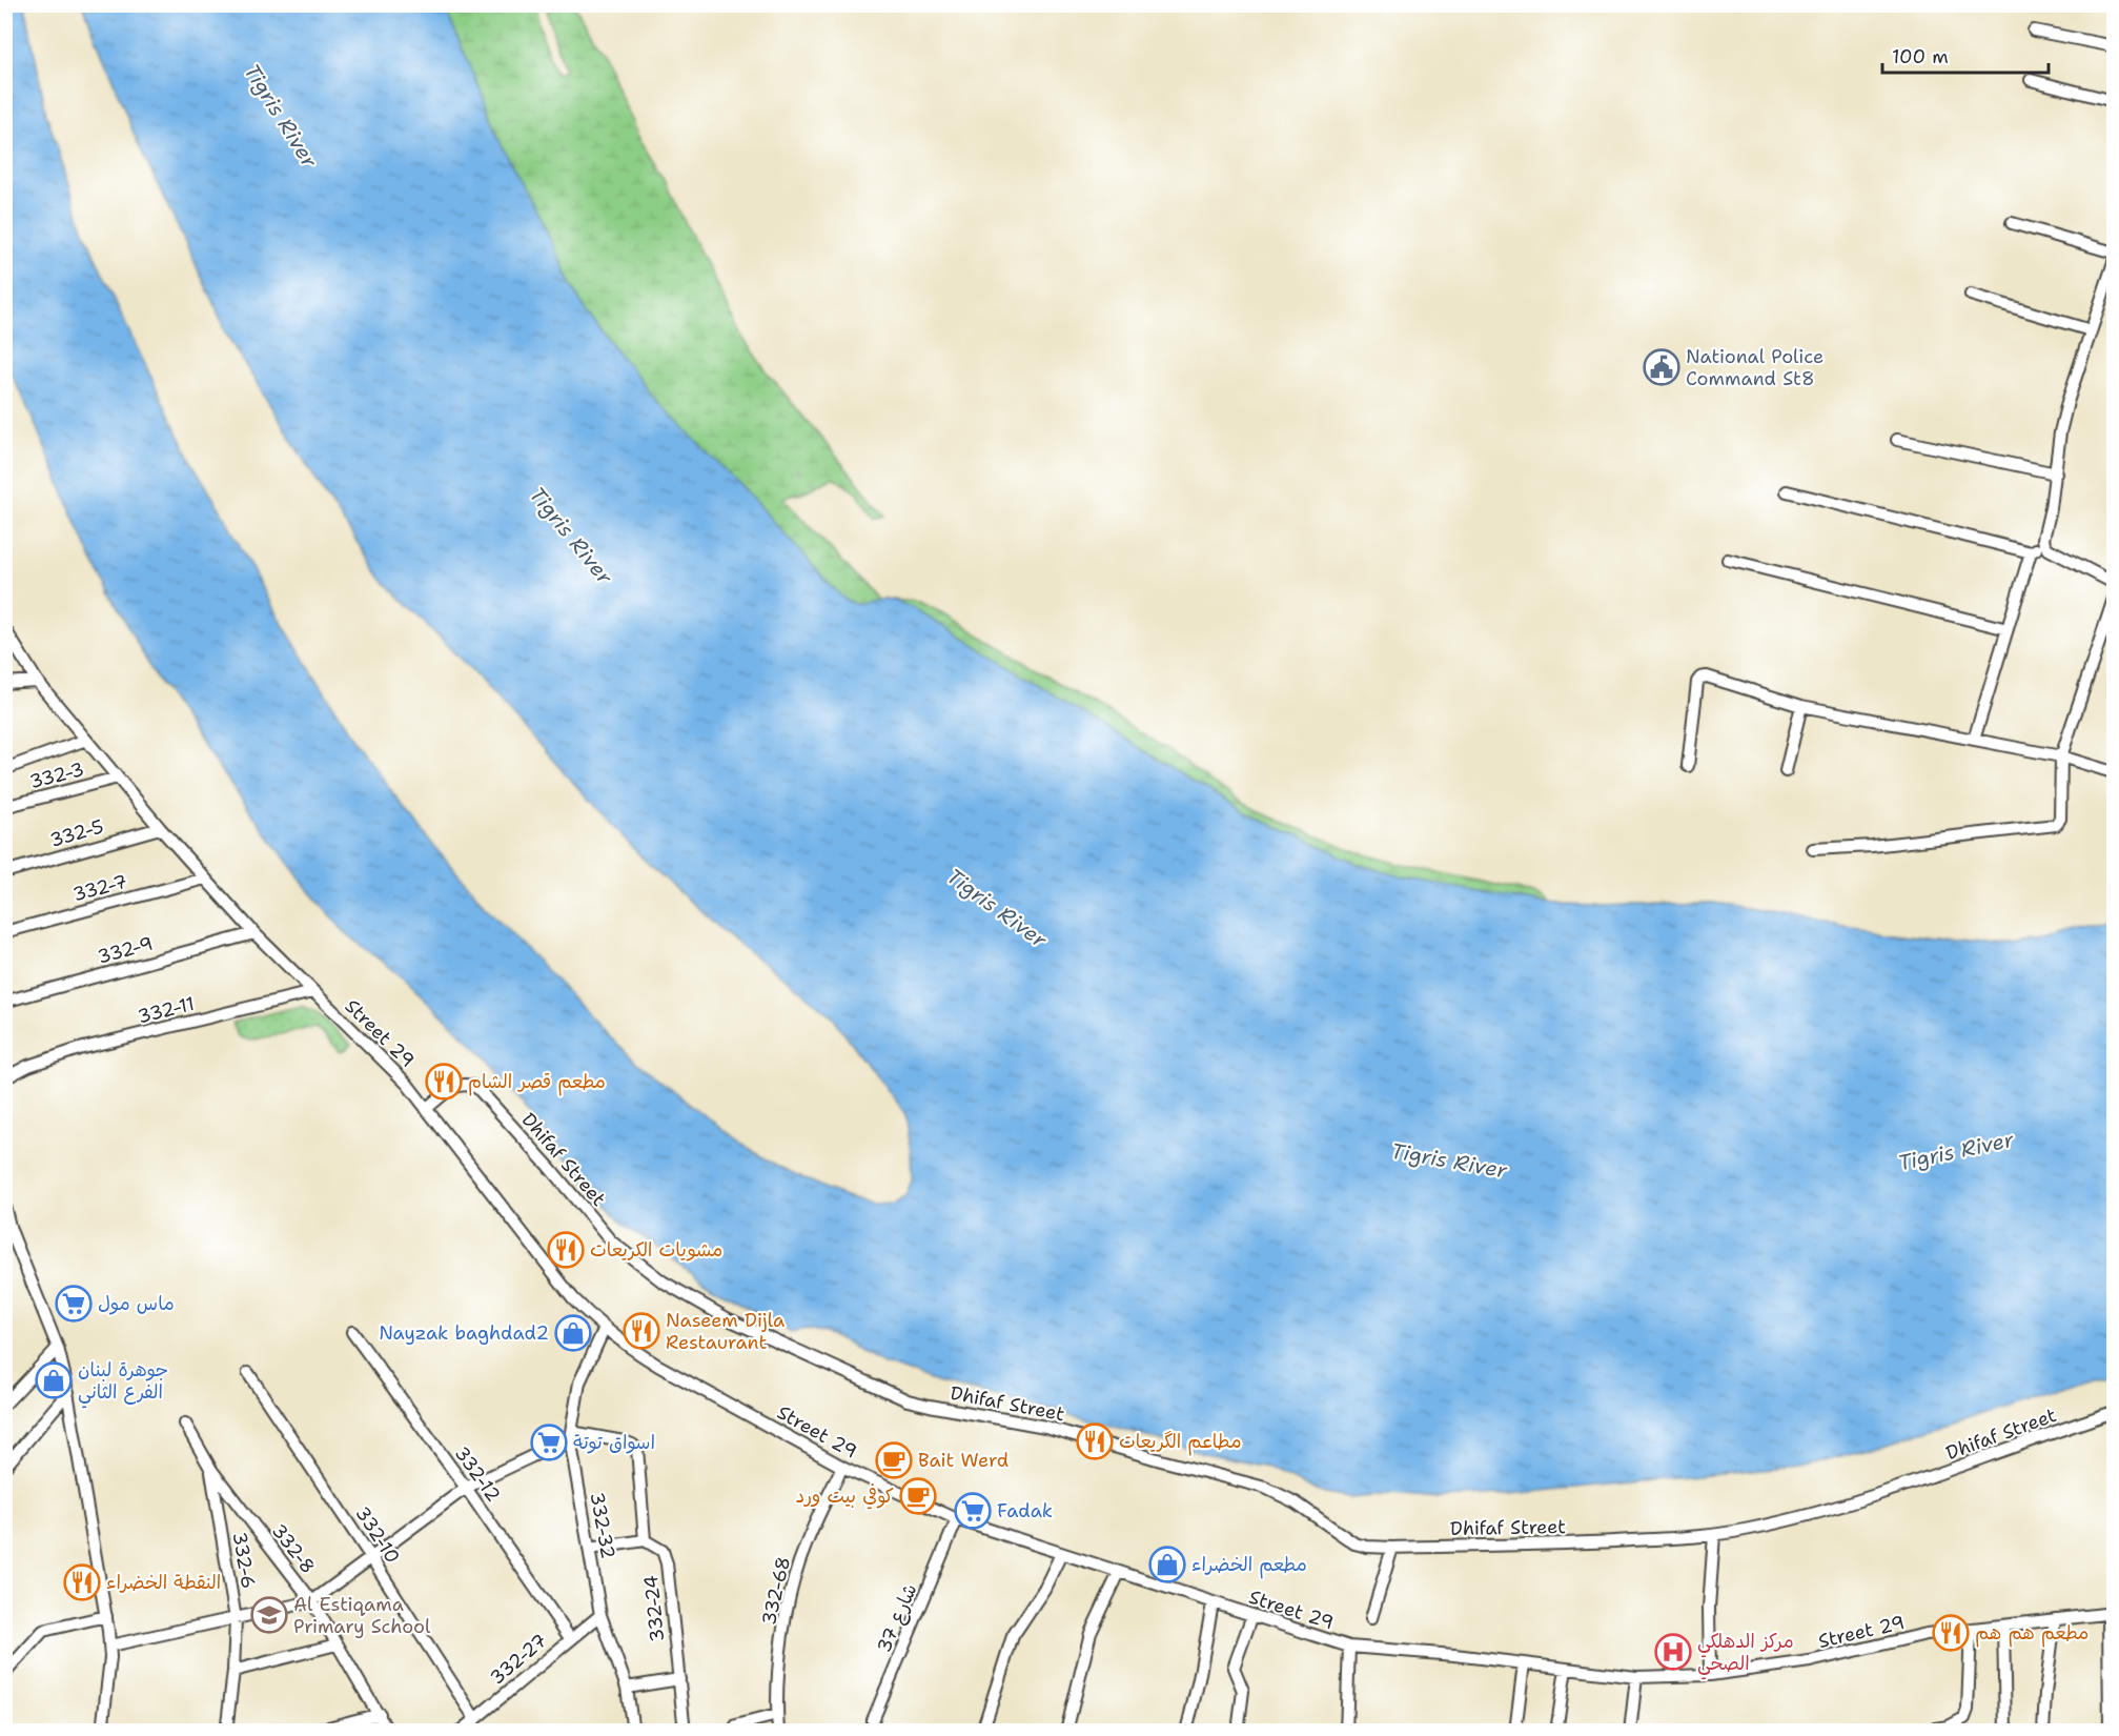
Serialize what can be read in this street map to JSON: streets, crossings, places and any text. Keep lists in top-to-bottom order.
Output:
{
  "streets": {
    "street": [
      "332-3",
      "332-5",
      "332-7",
      "332-9",
      "332-11",
      "Street 29",
      "Dhifaf Street",
      "332-12",
      "332-32",
      "332-10",
      "332-8",
      "332-6",
      "332-68",
      "332-24",
      "شارع 37",
      "332-27"
    ]
  },
  "crossings": [
    ["332-3", "Street 29"],
    ["332-5", "Street 29"],
    ["332-7", "Street 29"],
    ["332-9", "Street 29"],
    ["332-11", "Street 29"],
    ["Street 29", "Dhifaf Street"],
    ["Street 29", "332-32"],
    ["Street 29", "332-68"],
    ["Street 29", "شارع 37"],
    ["332-12", "332-27"],
    ["332-32", "332-27"],
    ["332-10", "332-27"],
    ["332-8", "332-6"]
  ],
  "water": ["Tigris River"],
  "places": {
    "public building": ["National Police Command St8"],
    "restaurant": [
      "مطعم قصر الشام",
      "مشويات الكريعات",
      "Naseem Dijla Restaurant",
      "مطاعم الگريعات",
      "النقطة الخضراء",
      "مطعم هم هم"
    ],
    "supermarket": ["ماس مول", "اسواق توتة", "Fadak"],
    "shop": ["Nayzak baghdad2", "جوهرة لبنان الفرع الثاني", "مطعم الخضراء"],
    "cafe": ["Bait Werd", "كوفي بيت ورد"],
    "school or university": ["Al Estiqama Primary School"],
    "hospital": ["مركز الدهلكي الصحي"]
  },
  "scale_bar": "100 m"
}
